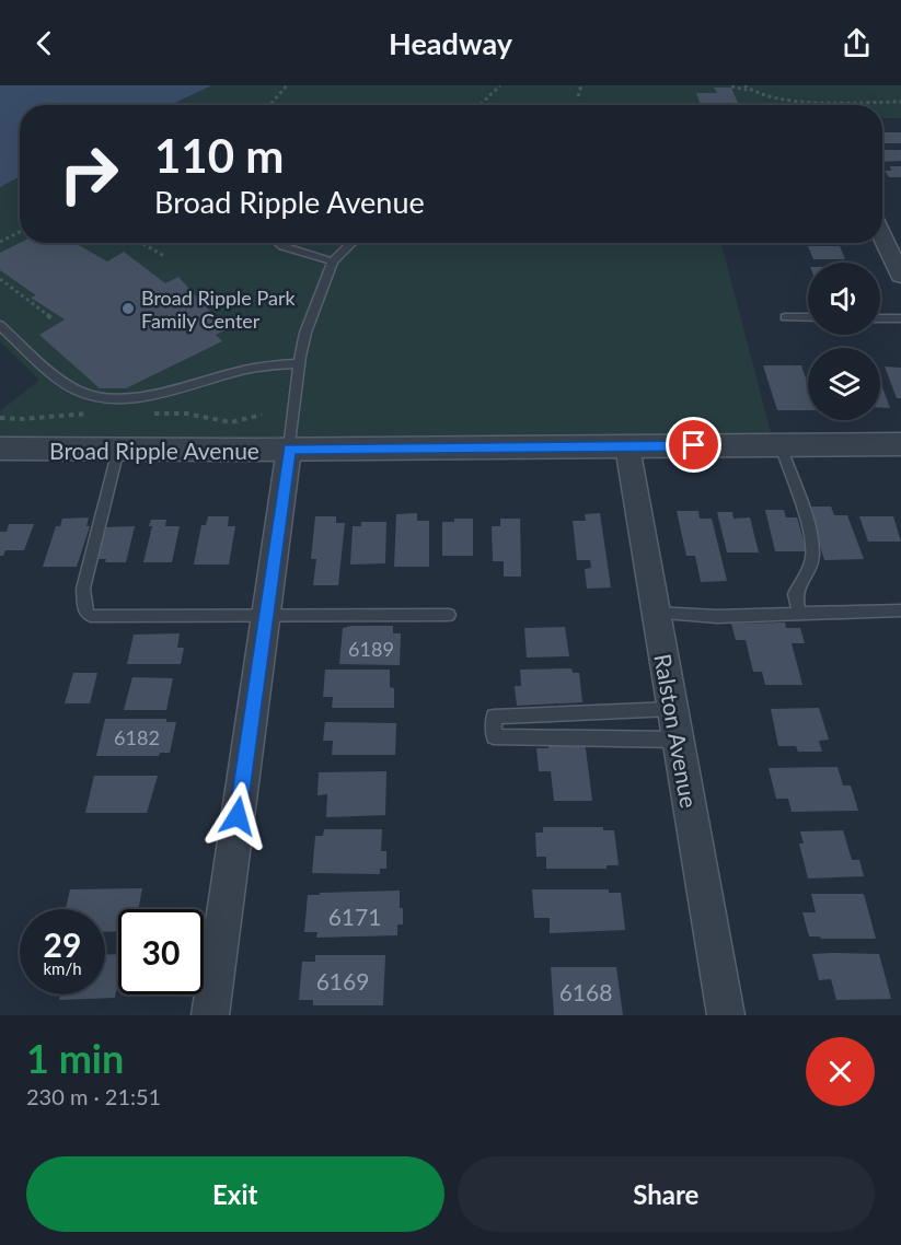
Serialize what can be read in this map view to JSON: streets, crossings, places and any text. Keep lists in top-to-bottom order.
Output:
{
  "streets": {
    "street": ["Broad Ripple Avenue", "Ralston Avenue"]
  },
  "crossings": [
    ["Broad Ripple Avenue", "Ralston Avenue"]
  ],
  "places": ["Broad Ripple Park Family Center"],
  "house_numbers": [
    "6189",
    "6182",
    "6171",
    "6169",
    "6168"
  ],
  "page": {
    "header": "Headway",
    "turn": ["110 m", "Broad Ripple Avenue"],
    "speed": "29 km/h",
    "limit": "30",
    "heading": ["1 min", "230 m · 21:51"],
    "buttons": ["Exit", "Share"]
  }
}
